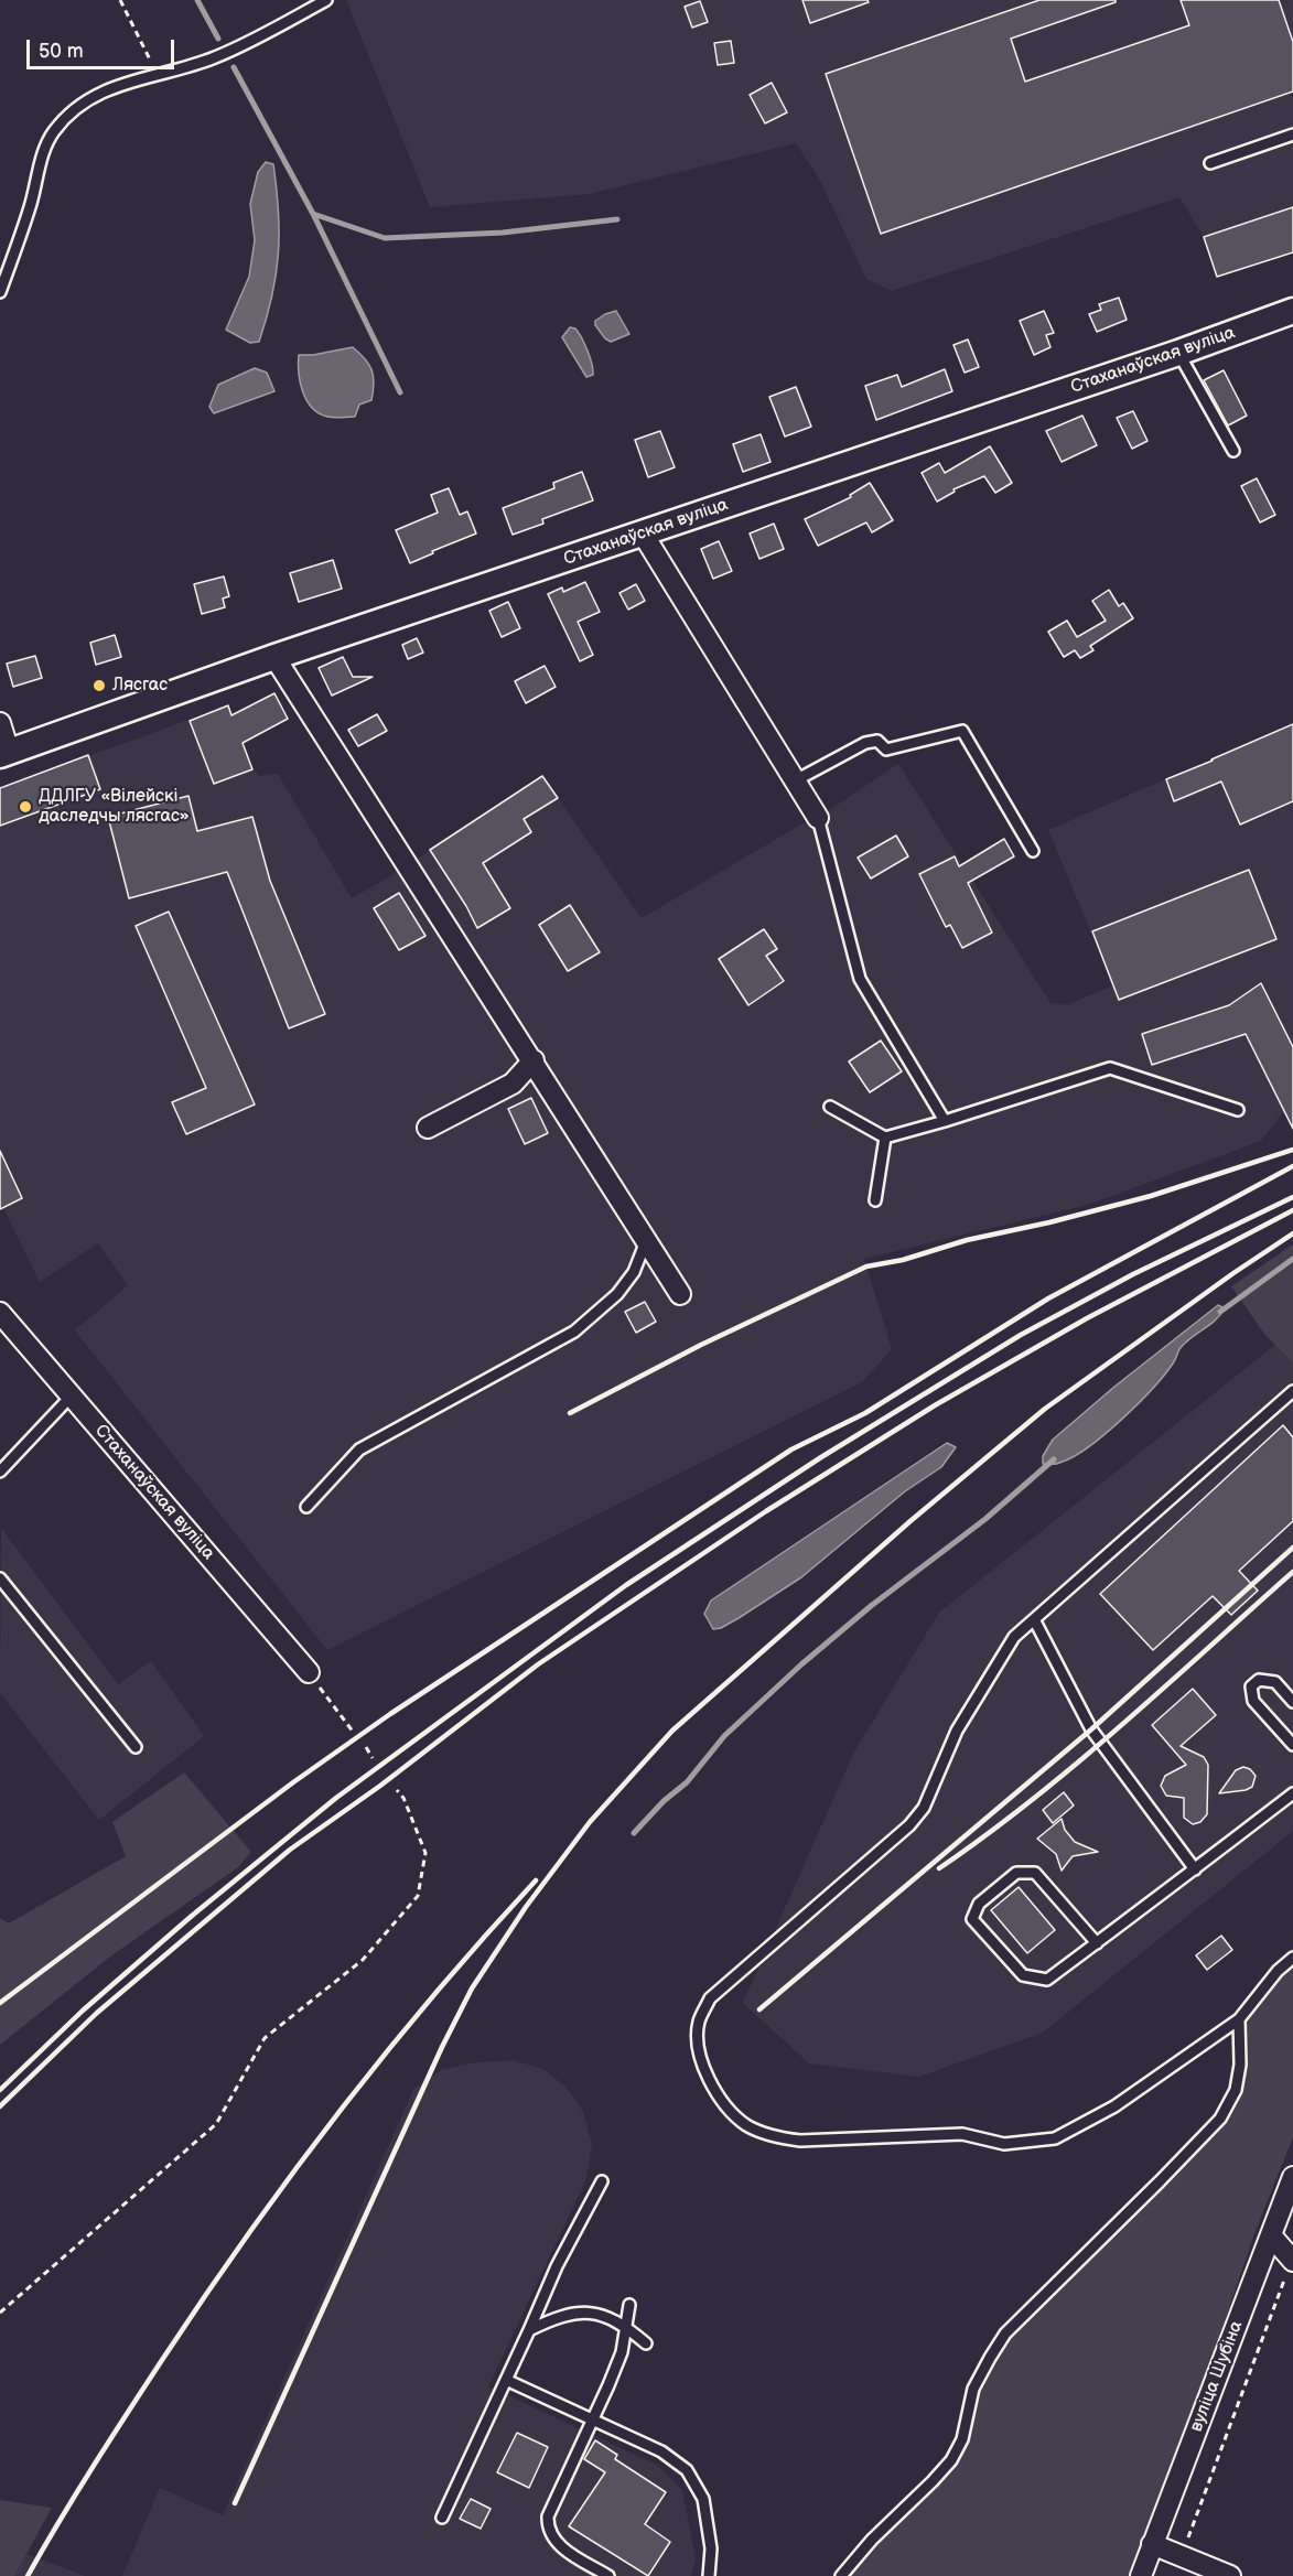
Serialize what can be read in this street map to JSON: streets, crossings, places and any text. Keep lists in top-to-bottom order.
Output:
{
  "streets": {
    "street": ["Стаханаўская вуліца", "вуліца Шубіна"]
  },
  "places": ["Лясгас", "ДДЛГУ «Вілейскі даследчы лясгас»"],
  "scale_bar": "50 m"
}
